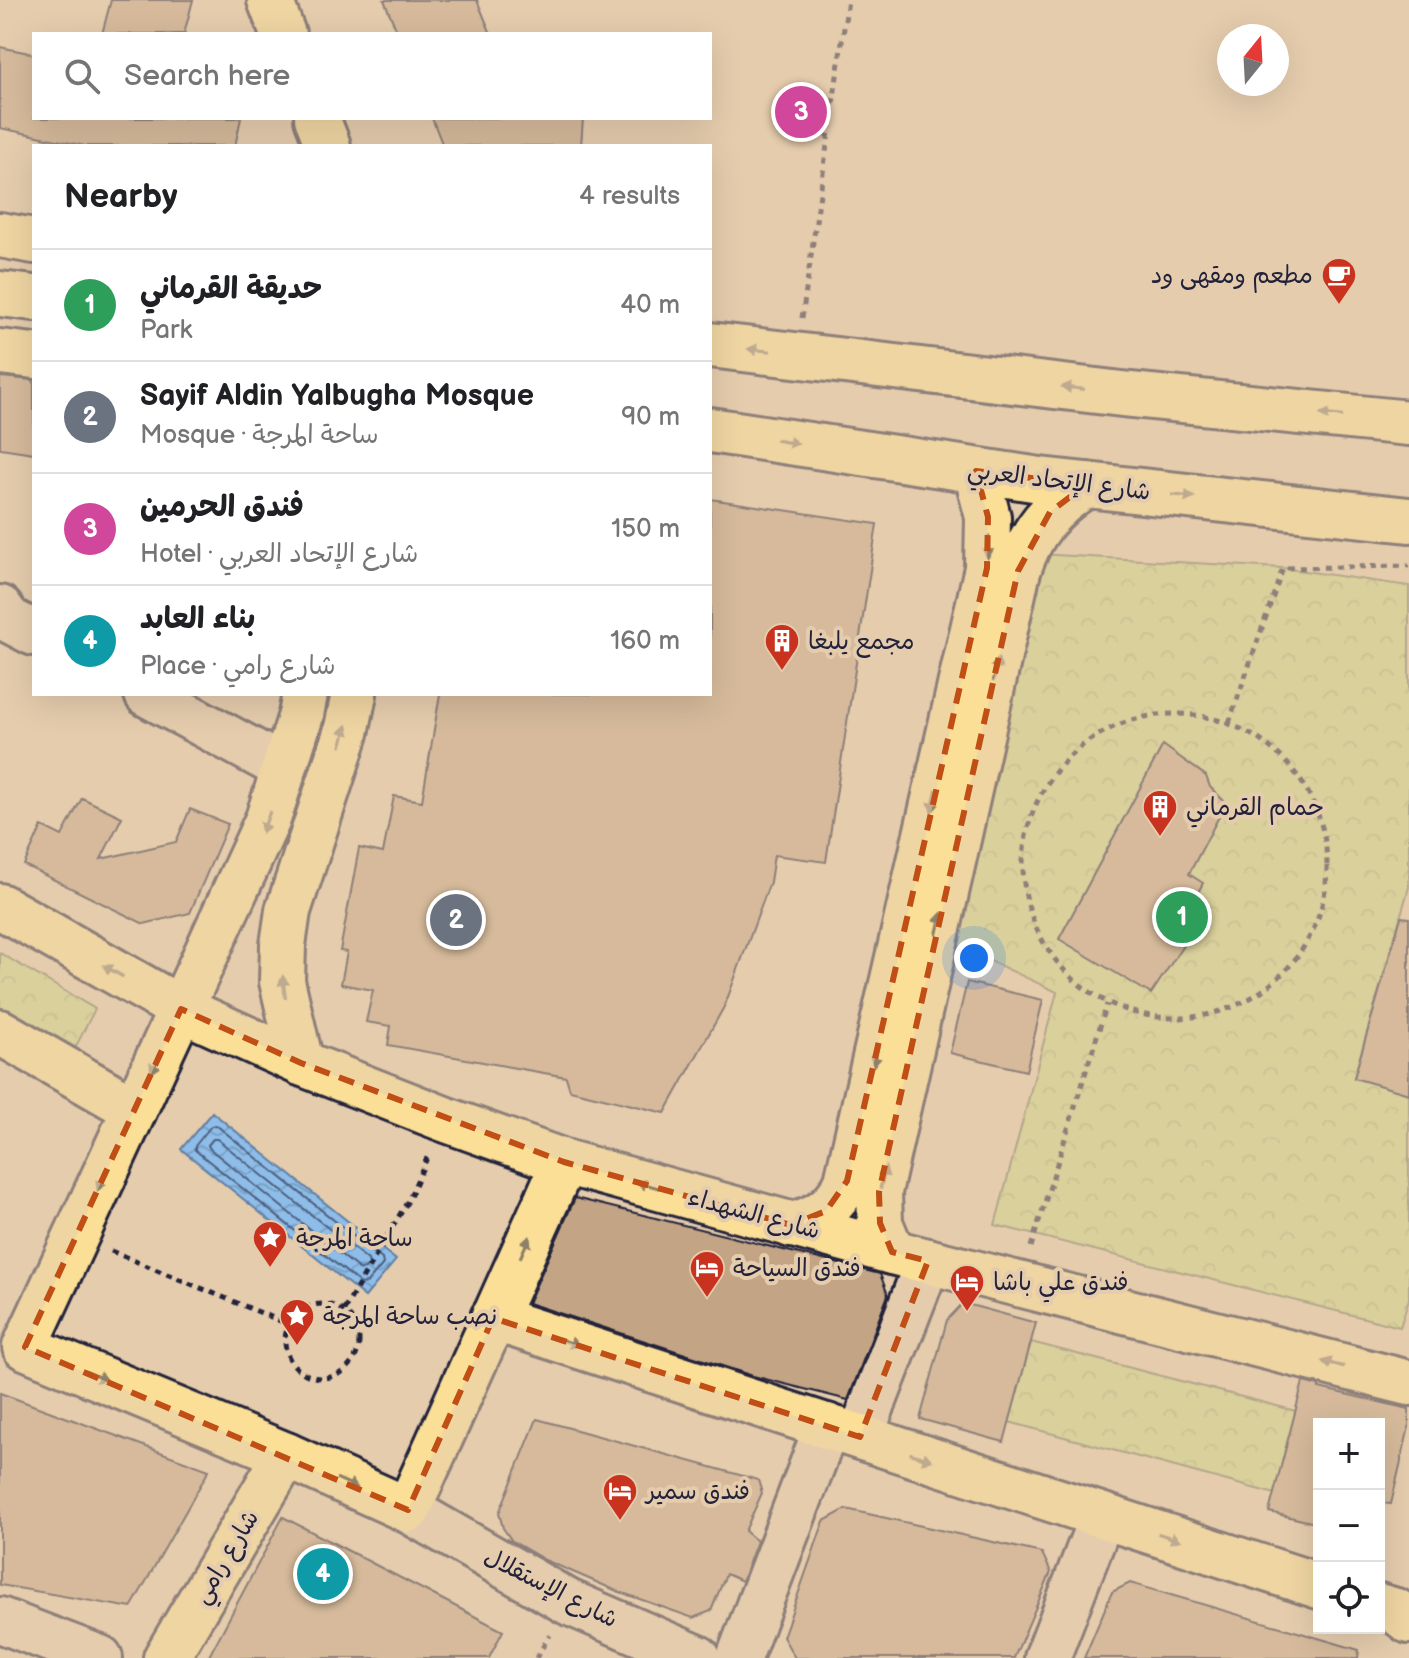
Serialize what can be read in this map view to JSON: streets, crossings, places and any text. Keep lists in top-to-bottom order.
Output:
{
  "streets": {
    "main road": ["شارع الإتحاد العربي", "شارع الشهداء", "شارع رامي"],
    "street": ["شارع الإستقلال"]
  },
  "places": {
    "cafe": ["مطعم ومقهى ود"],
    "building": ["مجمع يلبغا", "حمام القرماني"],
    "place": ["ساحة المرجة", "نصب ساحة المرجة"],
    "hotel": ["فندق السياحة", "فندق علي باشا", "فندق سمير"]
  },
  "north": "top",
  "page": {
    "search": "Search here",
    "pins": [
      "3",
      "1",
      "2",
      "4"
    ],
    "heading": ["Nearby", "4 results"],
    "list": [
      {
        "mark": "1",
        "name": "حديقة القرماني",
        "note": "Park",
        "value": "40 m"
      },
      {
        "mark": "2",
        "name": "Sayif Aldin Yalbugha Mosque",
        "note": "Mosque · ساحة المرجة",
        "value": "90 m"
      },
      {
        "mark": "3",
        "name": "فندق الحرمين",
        "note": "Hotel · شارع الإتحاد العربي",
        "value": "150 m"
      },
      {
        "mark": "4",
        "name": "بناء العابد",
        "note": "Place · شارع رامي",
        "value": "160 m"
      }
    ],
    "map_buttons": ["+", "−"]
  }
}
